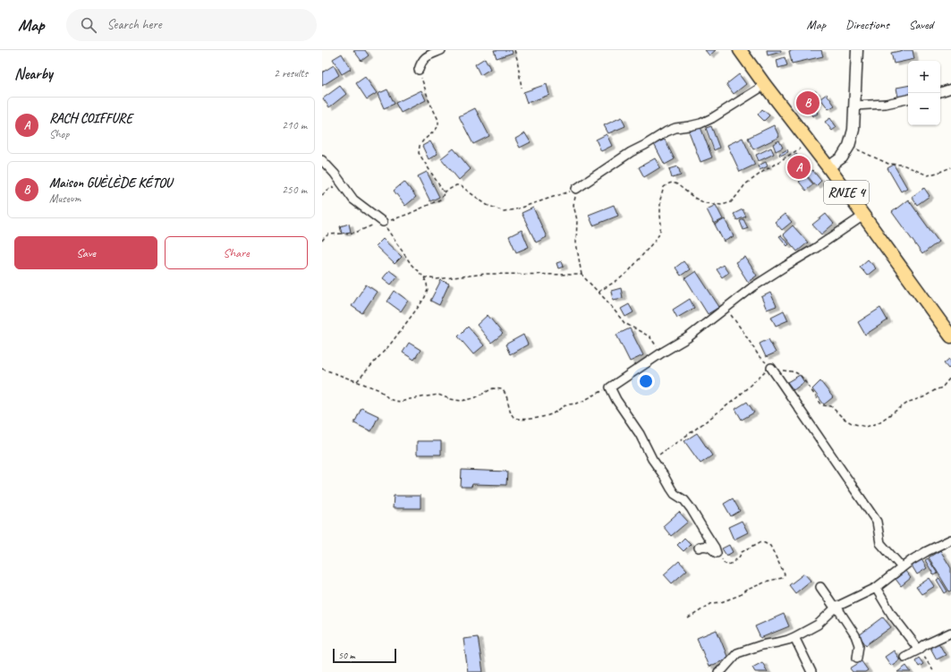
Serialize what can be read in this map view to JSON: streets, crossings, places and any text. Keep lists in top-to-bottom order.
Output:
{
  "streets": {
    "main road": ["RNIE 4"]
  },
  "scale_bar": "50 m",
  "page": {
    "header": "Map",
    "search": "Search here",
    "nav": ["Map", "Directions", "Saved"],
    "heading": ["Nearby", "2 results"],
    "map_buttons": ["+", "−"],
    "pins": ["B", "A"],
    "list": [
      {
        "mark": "A",
        "name": "RACH COIFFURE",
        "note": "Shop",
        "value": "210 m"
      },
      {
        "mark": "B",
        "name": "Maison GUÈLÈDE KÉTOU",
        "note": "Museum",
        "value": "250 m"
      }
    ],
    "buttons": ["Save", "Share"],
    "scale": "50 m"
  }
}
